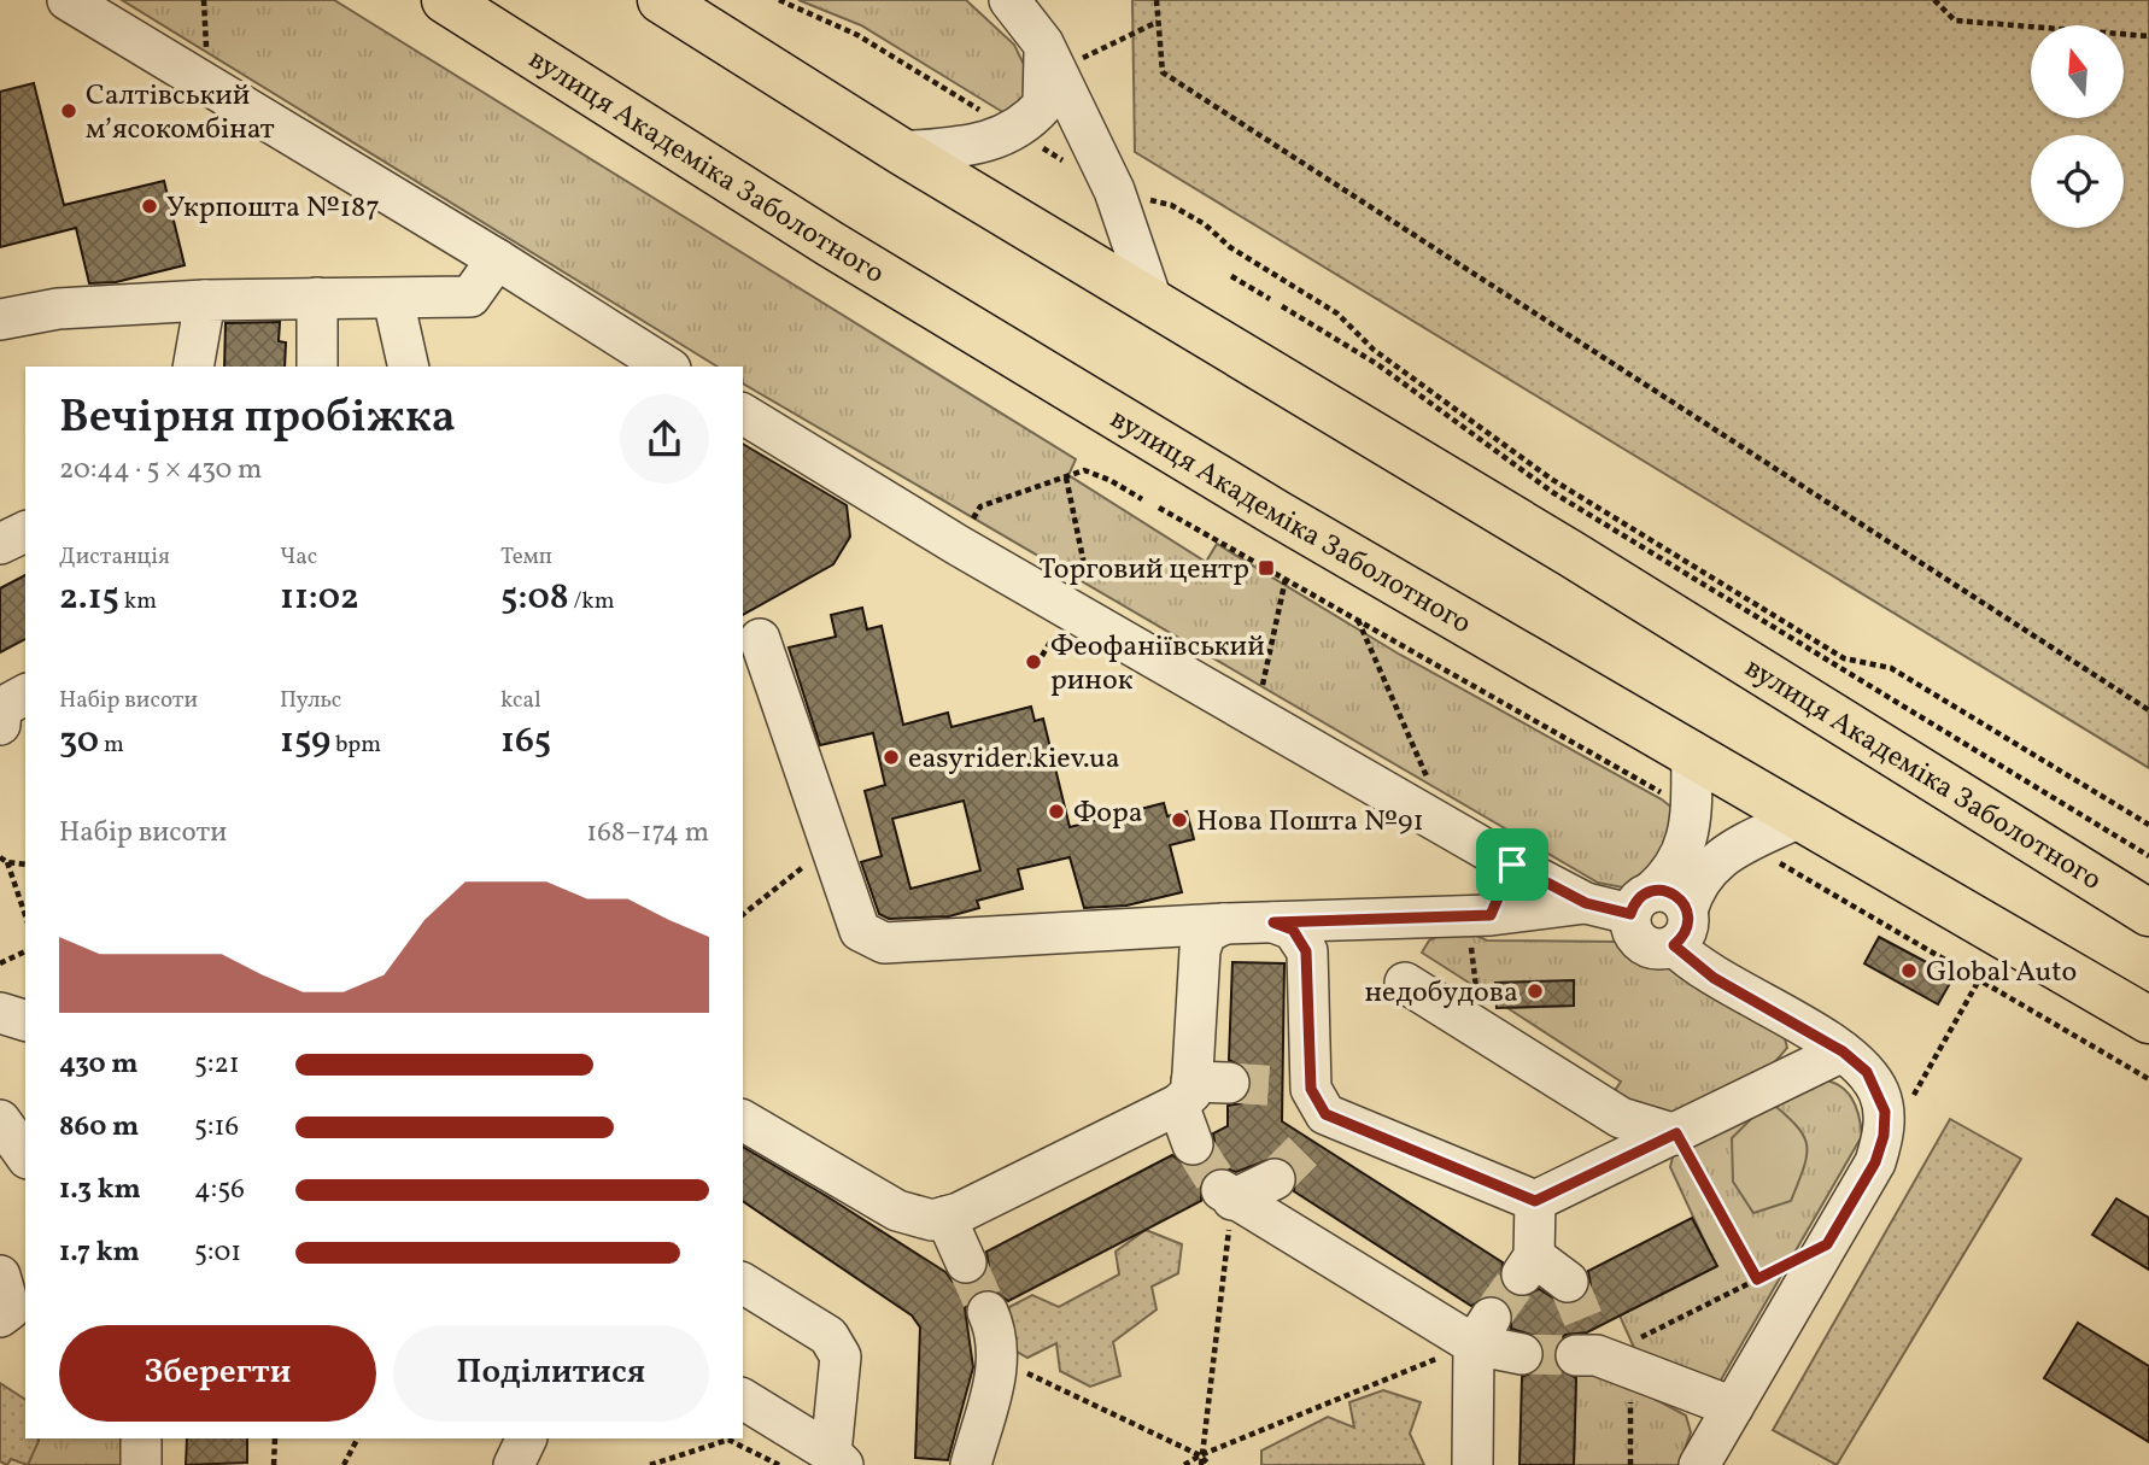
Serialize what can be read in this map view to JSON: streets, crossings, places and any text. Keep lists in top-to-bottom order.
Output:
{
  "streets": {
    "highway": ["вулиця Академіка Заболотного"]
  },
  "places": {
    "other": [
      "Салтівський мʼясокомбінат",
      "Укрпошта №187",
      "Феофаніївський ринок",
      "easyrider.kiev.ua",
      "Фора",
      "Нова Пошта №91",
      "Global Auto",
      "недобудова"
    ],
    "transit": ["Торговий центр"]
  },
  "north": "top",
  "page": {
    "heading": ["Вечірня пробіжка", "20:44 · 5 × 430 m"],
    "stats": [
      ["Дистанція", "2.15 km"],
      ["Час", "11:02"],
      ["Темп", "5:08 /km"],
      ["Набір висоти", "30 m"],
      ["Пульс", "159 bpm"],
      ["kcal", "165"]
    ],
    "chart": ["Набір висоти", "168–174 m"],
    "list": [
      {
        "name": "430 m",
        "note": "5:21"
      },
      {
        "name": "860 m",
        "note": "5:16"
      },
      {
        "name": "1.3 km",
        "note": "4:56"
      },
      {
        "name": "1.7 km",
        "note": "5:01"
      }
    ],
    "buttons": ["Зберегти", "Поділитися"]
  }
}
